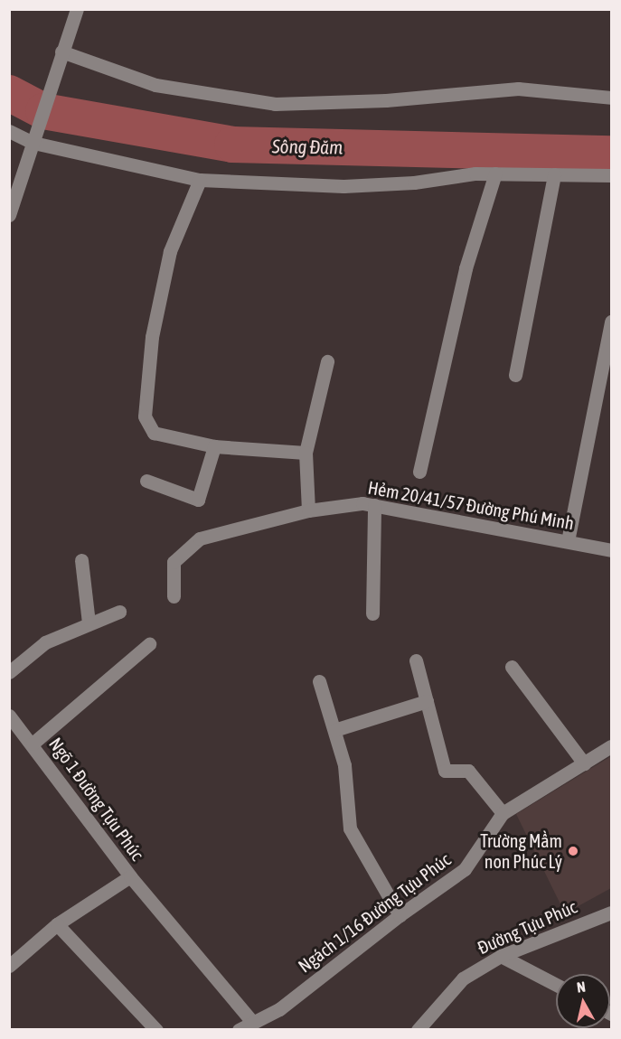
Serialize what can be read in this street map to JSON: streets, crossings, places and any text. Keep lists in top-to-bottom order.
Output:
{
  "streets": {
    "street": [
      "Hẻm 20/41/57 Đường Phú Minh",
      "Ngõ 1 Đường Tựu Phúc",
      "Ngách 1/16 Đường Tựu Phúc",
      "Đường Tựu Phúc"
    ]
  },
  "water": ["Sông Đăm"],
  "places": ["Trường Mầm non Phúc Lý"],
  "north": "top"
}
